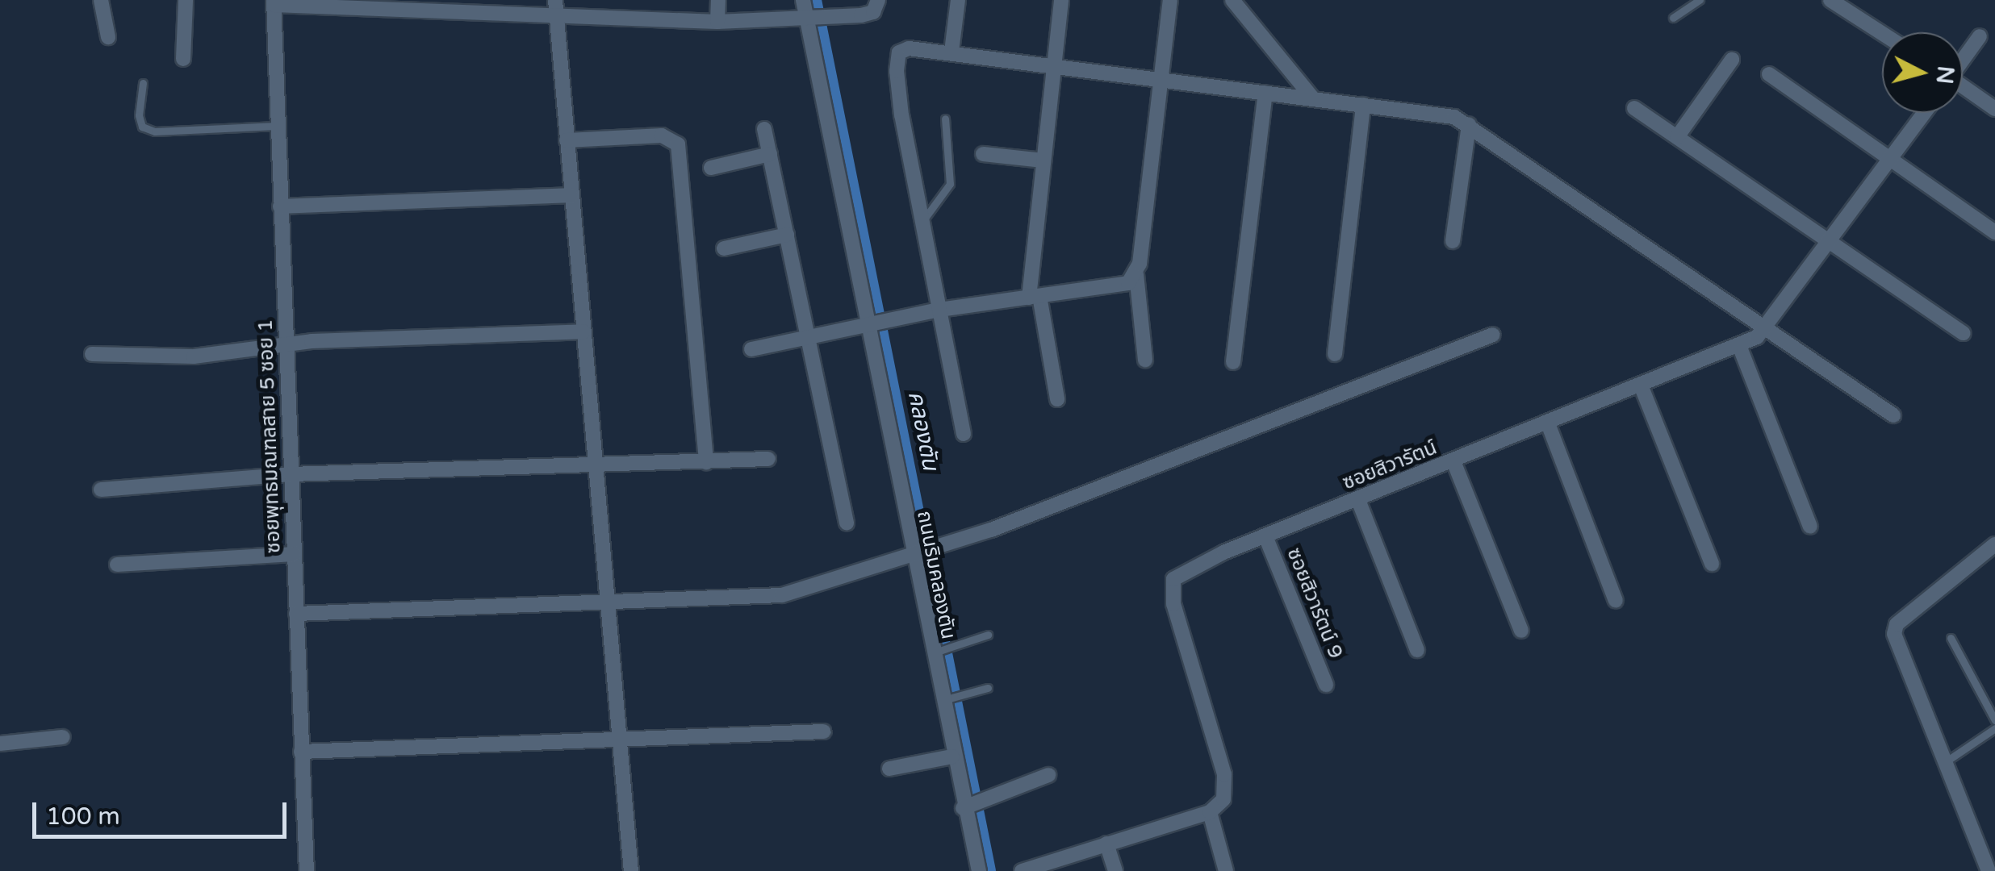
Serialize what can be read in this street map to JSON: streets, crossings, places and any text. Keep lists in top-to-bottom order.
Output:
{
  "streets": {
    "street": [
      "ซอยพุทธมณฑลสาย 5 ซอย 1",
      "ซอยสิวารัตน์",
      "ถนนริมคลองตัน",
      "ซอยสิวารัตน์ 9"
    ]
  },
  "crossings": [
    ["ซอยสิวารัตน์", "ซอยสิวารัตน์ 9"]
  ],
  "water": ["คลองตัน"],
  "scale_bar": "100 m",
  "north": "right"
}
